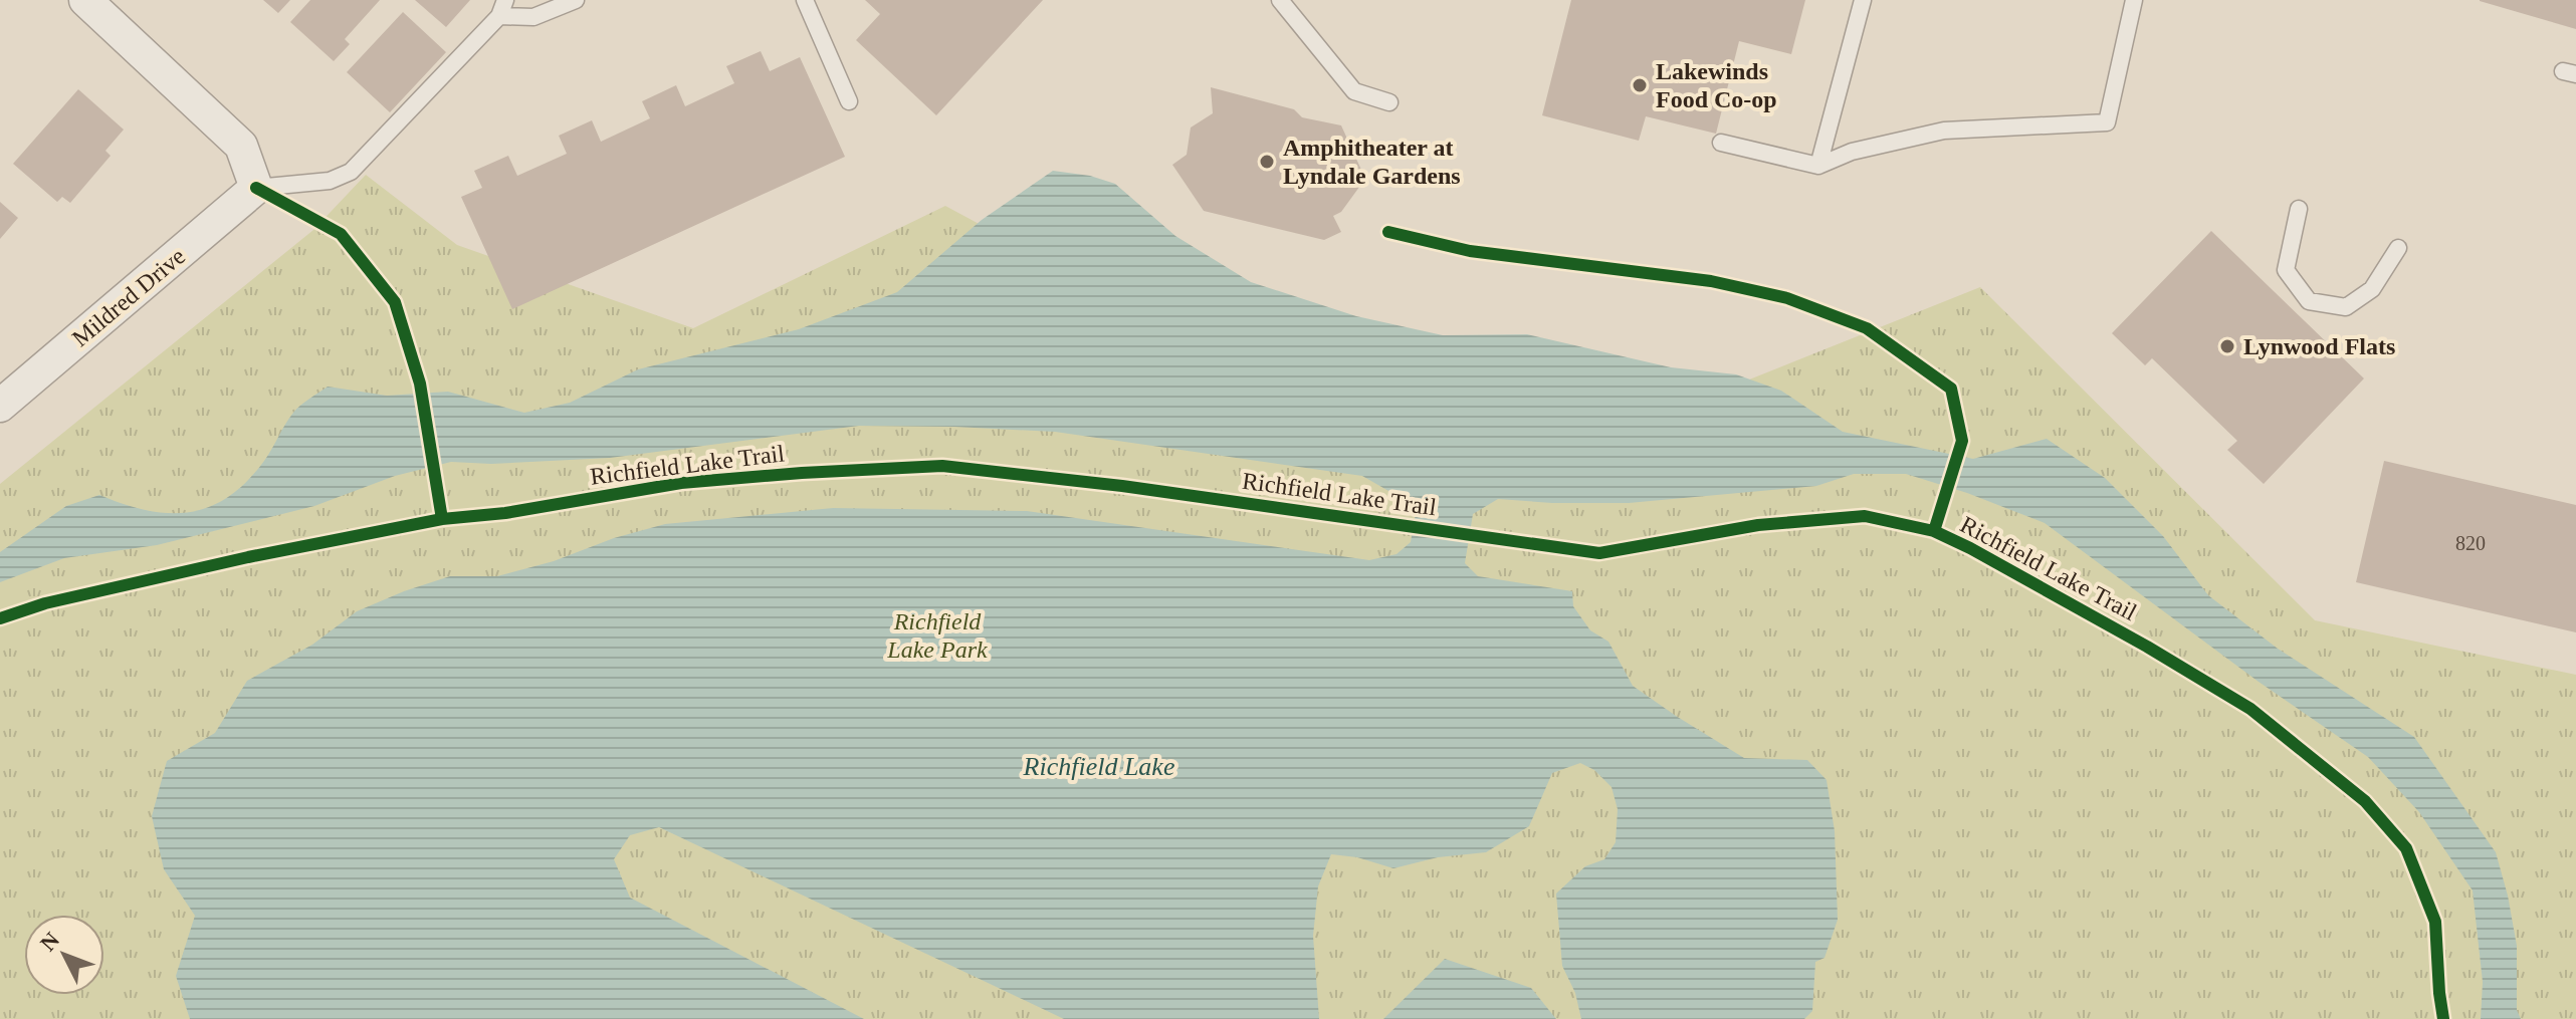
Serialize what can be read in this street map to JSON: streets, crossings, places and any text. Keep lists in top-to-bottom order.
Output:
{
  "streets": {
    "street": ["Mildred Drive"],
    "cycle path": ["Richfield Lake Trail"]
  },
  "water": ["Richfield Lake"],
  "parks": ["Richfield Lake Park"],
  "places": ["Lakewinds Food Co-op", "Amphitheater at Lyndale Gardens", "Lynwood Flats"],
  "house_numbers": ["820"],
  "north": "top left"
}
